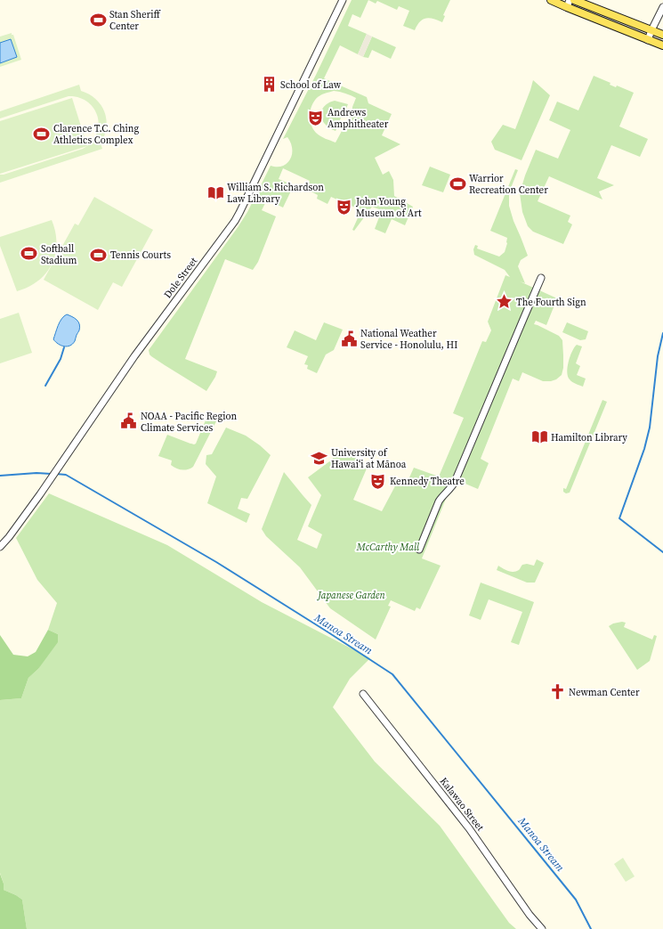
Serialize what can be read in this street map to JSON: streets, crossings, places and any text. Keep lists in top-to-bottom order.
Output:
{
  "streets": {
    "street": ["Dole Street", "Kalawao Street"]
  },
  "water": ["Manoa Stream"],
  "parks": ["McCarthy Mall", "Japanese Garden"],
  "places": {
    "sports": [
      "Stan Sheriff Center",
      "Clarence T.C. Ching Athletics Complex",
      "Warrior Recreation Center",
      "Softball Stadium",
      "Tennis Courts"
    ],
    "building": ["School of Law"],
    "theatre": ["Andrews Amphitheater", "John Young Museum of Art", "Kennedy Theatre"],
    "library": ["William S. Richardson Law Library", "Hamilton Library"],
    "place": ["The Fourth Sign"],
    "public building": ["National Weather Service - Honolulu, HI", "NOAA - Pacific Region Climate Services"],
    "school or university": ["University of Hawaiʻi at Mānoa"],
    "church": ["Newman Center"]
  }
}
